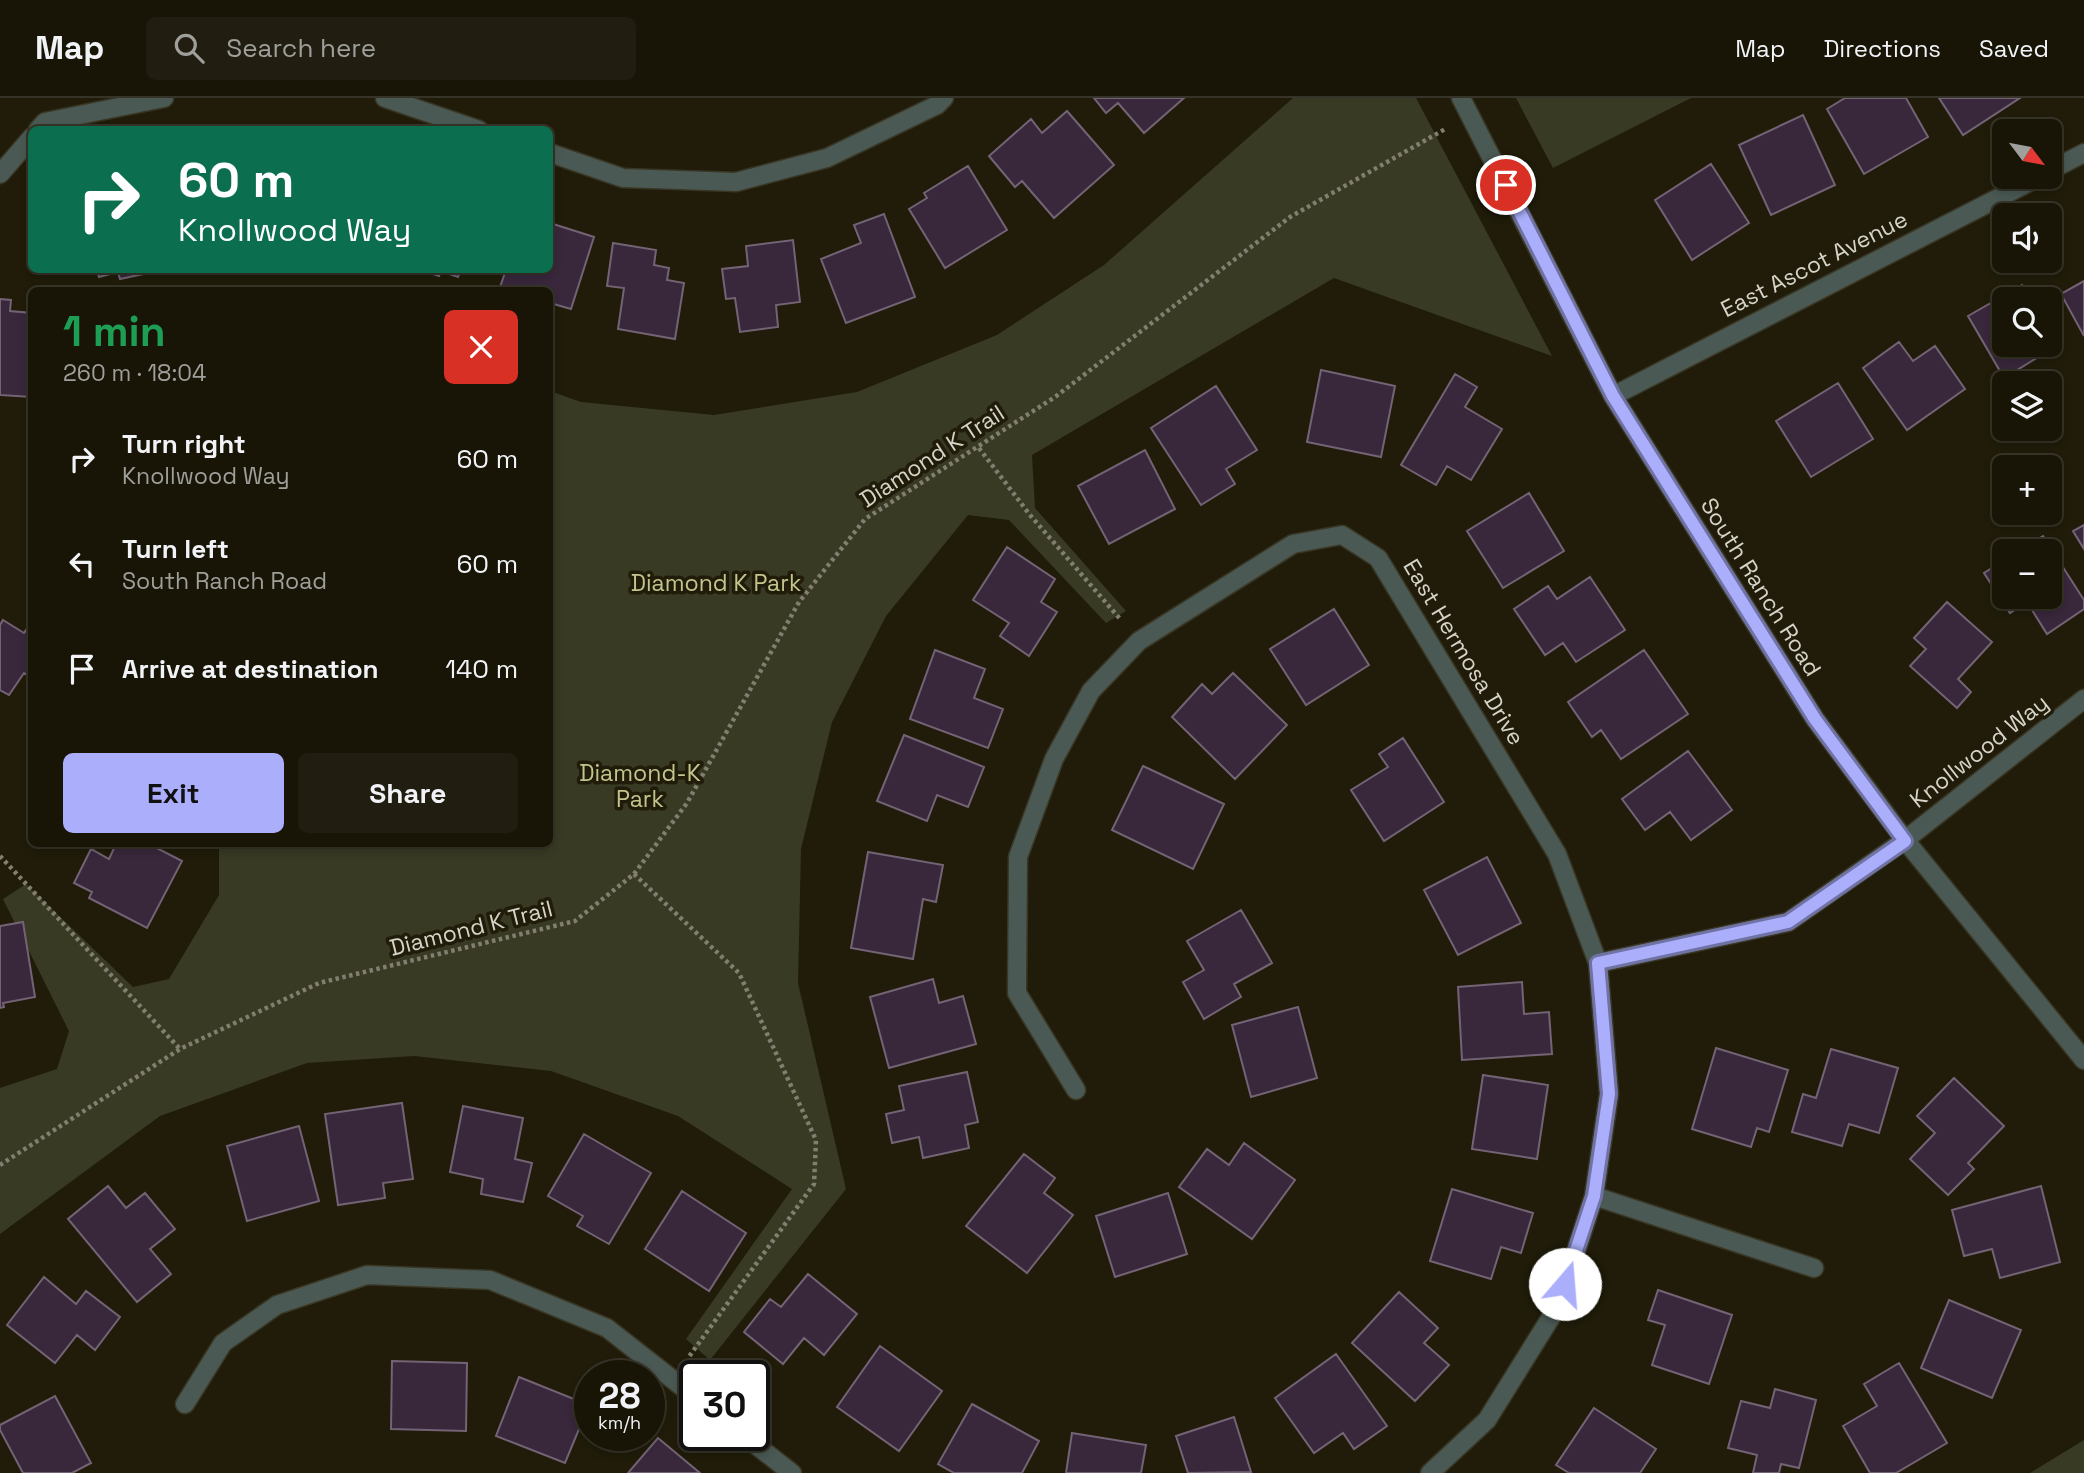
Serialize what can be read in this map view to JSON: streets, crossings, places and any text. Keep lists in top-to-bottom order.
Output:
{
  "streets": {
    "street": [
      "East Ascot Avenue",
      "South Ranch Road",
      "East Hermosa Drive",
      "Knollwood Way"
    ],
    "path": ["Diamond K Trail"]
  },
  "crossings": [
    ["East Ascot Avenue", "South Ranch Road"],
    ["Diamond K Trail", "South Ranch Road"],
    ["South Ranch Road", "Knollwood Way"],
    ["East Hermosa Drive", "Knollwood Way"]
  ],
  "parks": ["Diamond K Park", "Diamond-K Park"],
  "north": "bottom right",
  "page": {
    "header": "Map",
    "search": "Search here",
    "nav": ["Map", "Directions", "Saved"],
    "map_buttons": ["+", "−"],
    "turn": ["60 m", "Knollwood Way"],
    "heading": ["1 min", "260 m · 18:04"],
    "list": [
      {
        "name": "Turn right",
        "note": "Knollwood Way",
        "value": "60 m"
      },
      {
        "name": "Turn left",
        "note": "South Ranch Road",
        "value": "60 m"
      },
      {
        "name": "Arrive at destination",
        "value": "140 m"
      }
    ],
    "buttons": ["Exit", "Share"],
    "speed": "28 km/h",
    "limit": "30"
  }
}
